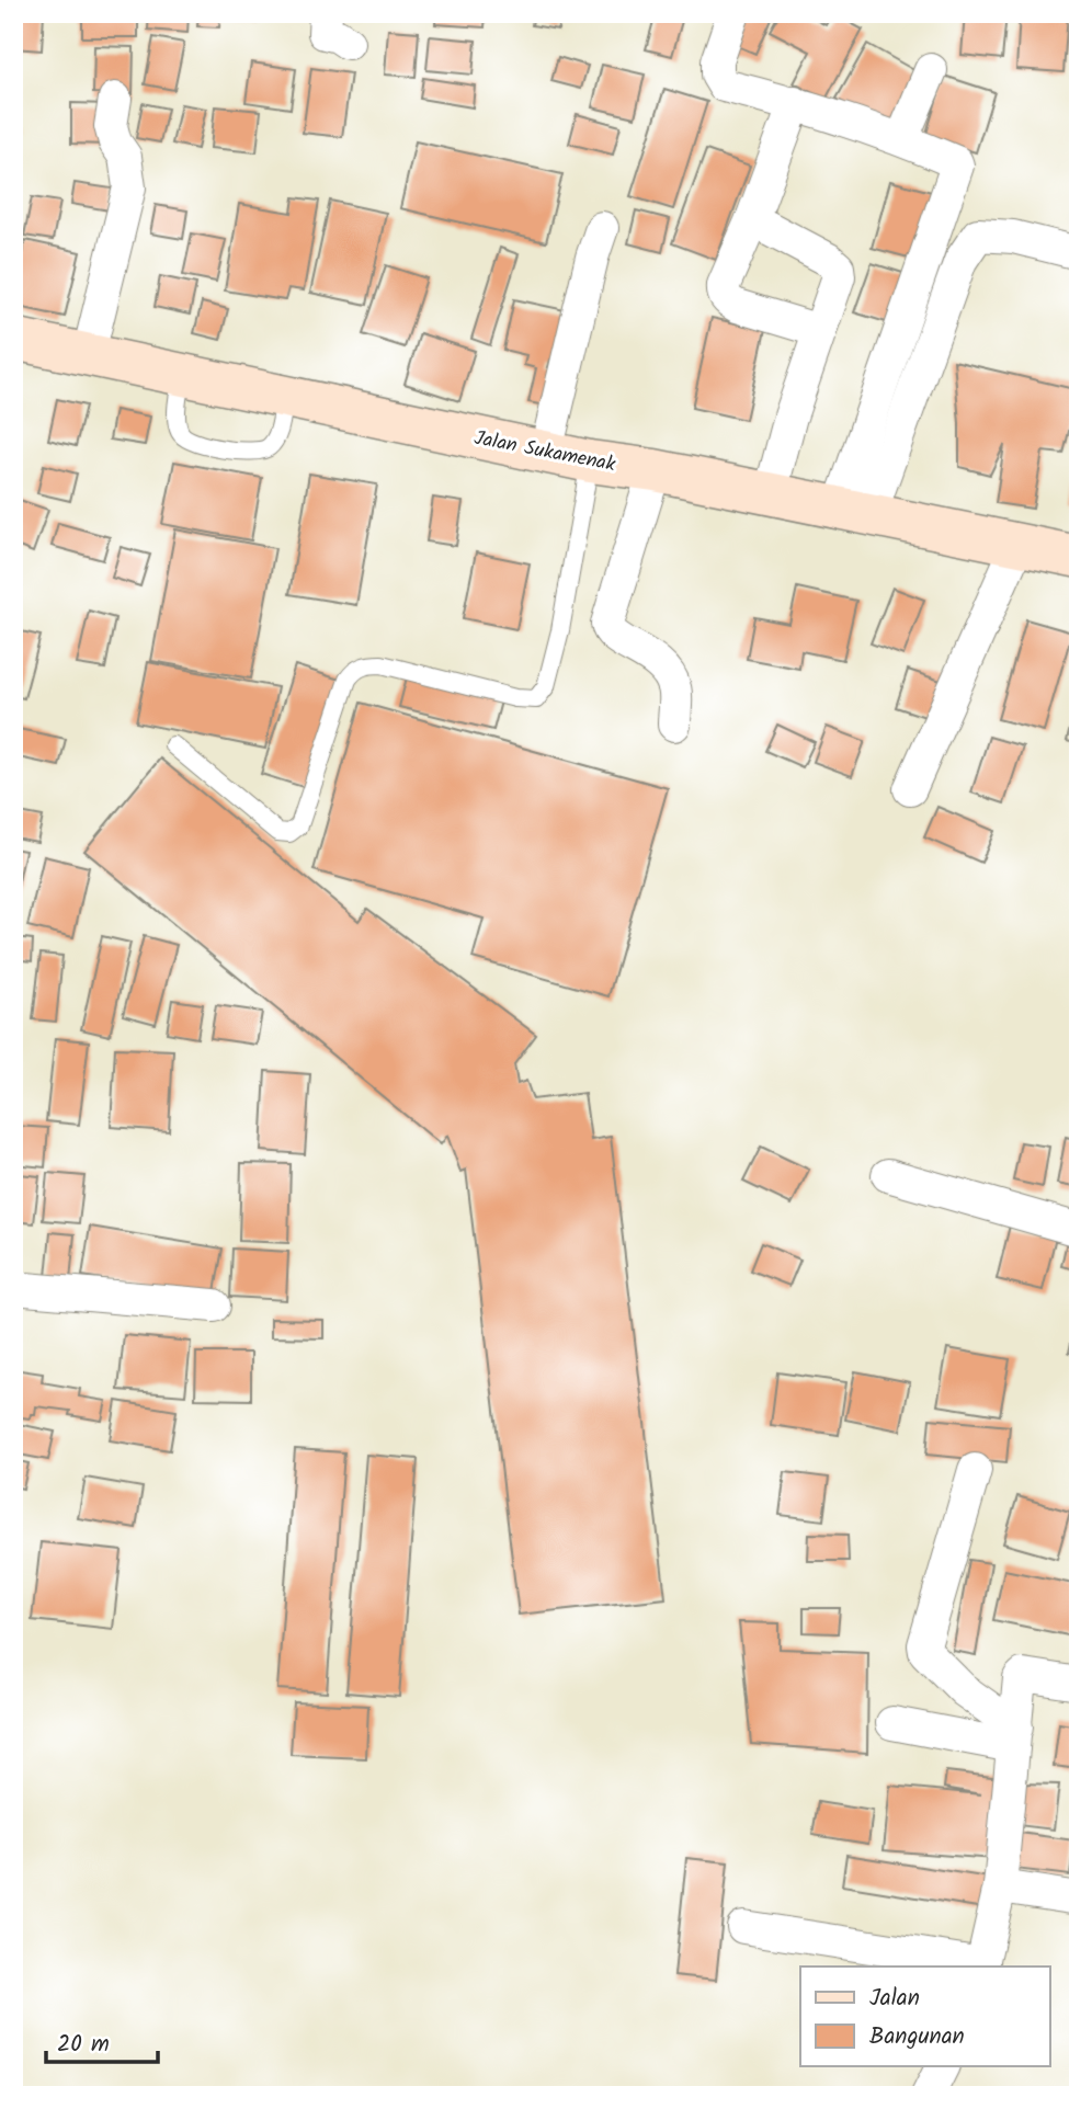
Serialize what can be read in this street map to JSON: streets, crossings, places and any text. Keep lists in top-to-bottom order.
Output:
{
  "streets": {
    "main road": ["Jalan Sukamenak"]
  },
  "legend": ["Jalan", "Bangunan"],
  "scale_bar": "20 m"
}
